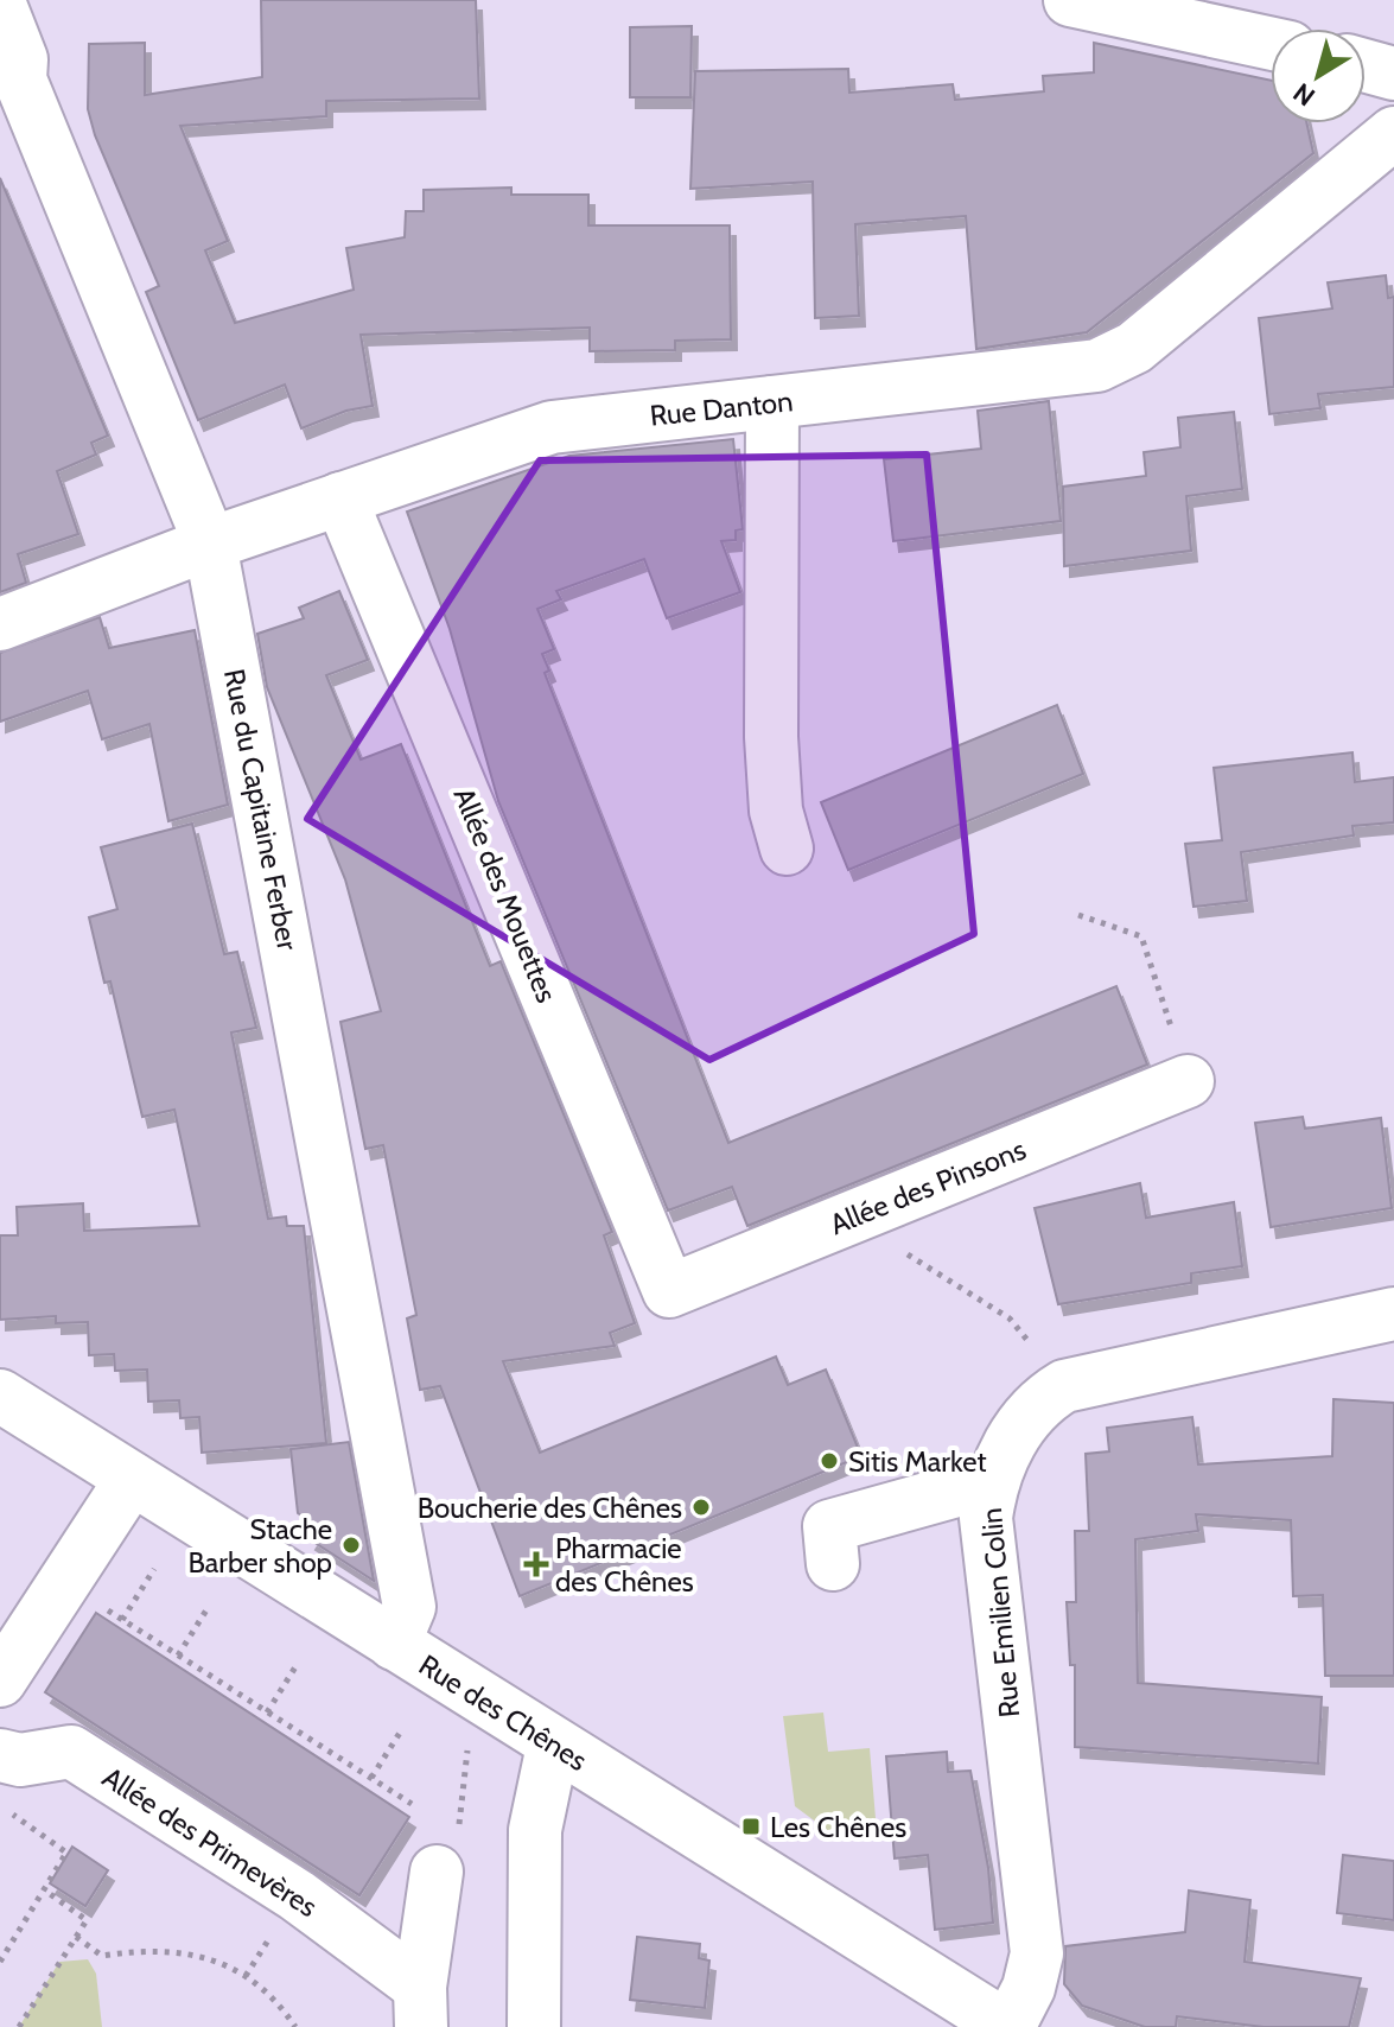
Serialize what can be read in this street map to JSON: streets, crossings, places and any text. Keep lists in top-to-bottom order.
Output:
{
  "streets": {
    "street": [
      "Rue Danton",
      "Rue du Capitaine Ferber",
      "Allée des Mouettes",
      "Allée des Pinsons",
      "Rue Emilien Colin",
      "Rue des Chênes",
      "Allée des Primevères"
    ]
  },
  "crossings": [
    ["Rue Danton", "Rue du Capitaine Ferber"],
    ["Rue Danton", "Allée des Mouettes"],
    ["Rue du Capitaine Ferber", "Rue des Chênes"],
    ["Allée des Mouettes", "Allée des Pinsons"],
    ["Rue Emilien Colin", "Rue des Chênes"]
  ],
  "places": {
    "other": ["Sitis Market", "Boucherie des Chênes", "Stache Barber shop"],
    "health": ["Pharmacie des Chênes"],
    "transit": ["Les Chênes"]
  },
  "north": "bottom left"
}
